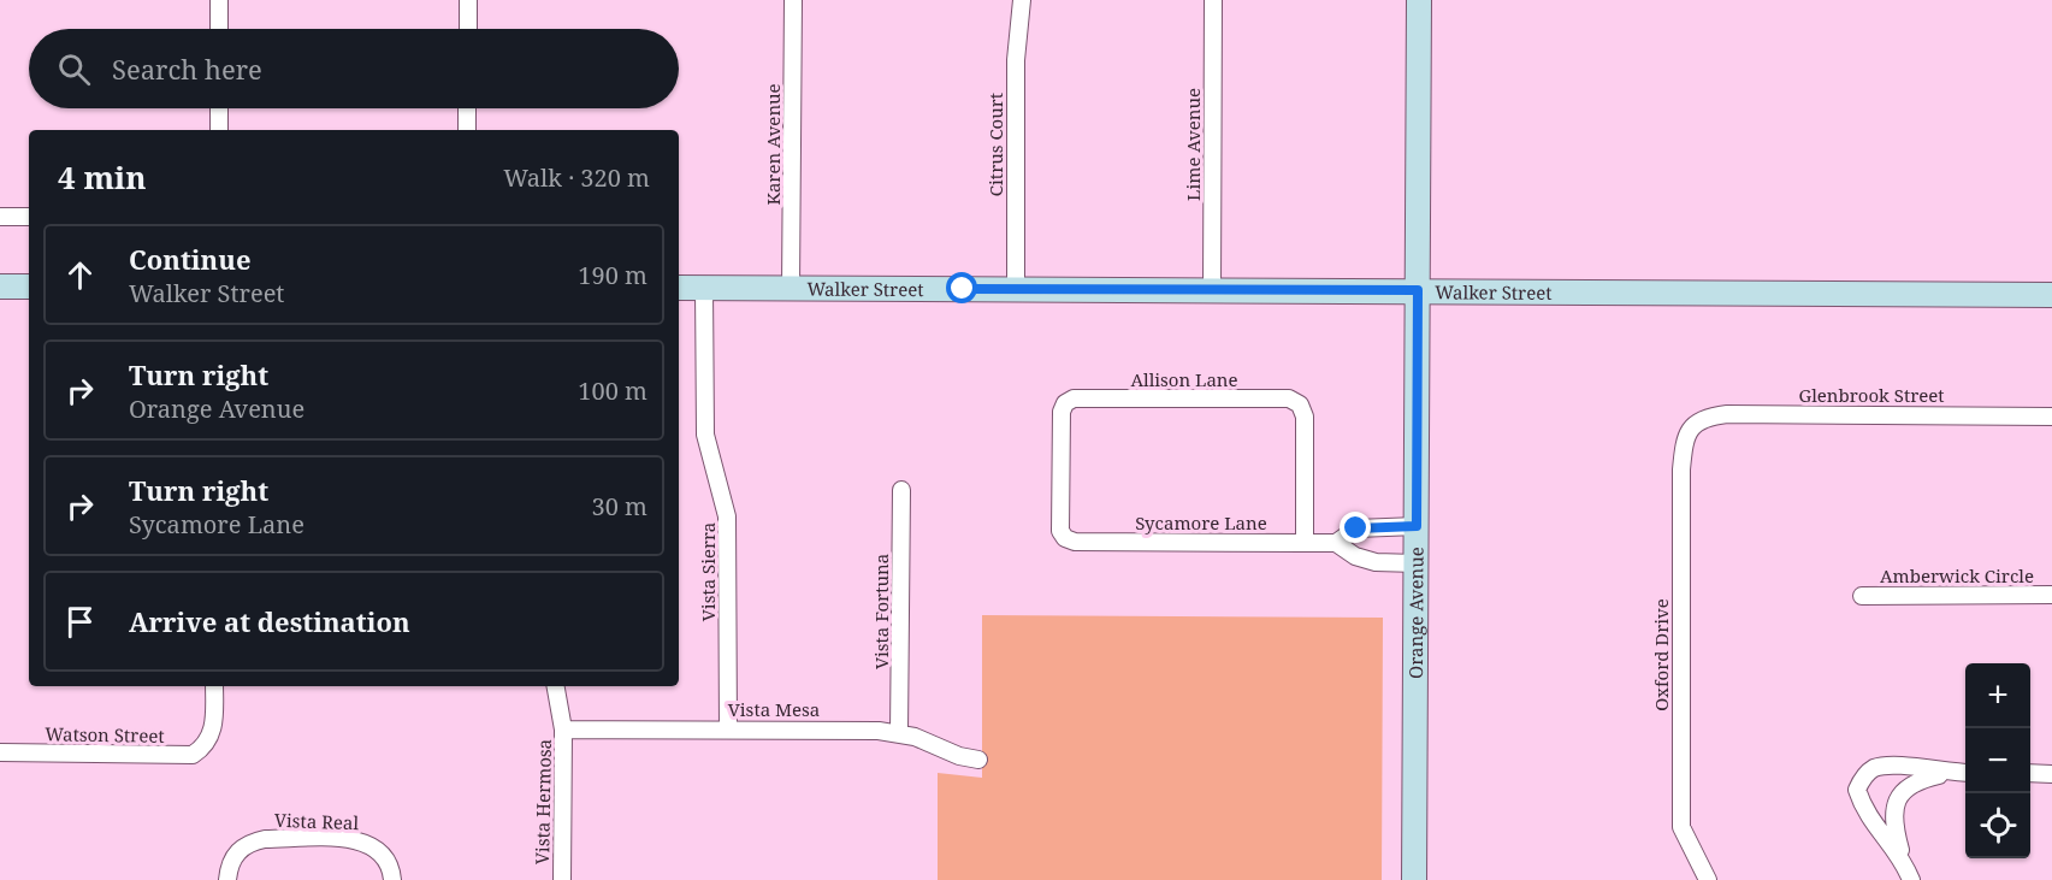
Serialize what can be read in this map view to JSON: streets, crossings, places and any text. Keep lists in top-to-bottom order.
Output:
{
  "streets": {
    "main road": ["Walker Street", "Orange Avenue"],
    "street": [
      "Karen Avenue",
      "Citrus Court",
      "Lime Avenue",
      "Allison Lane",
      "Glenbrook Street",
      "Sycamore Lane",
      "Vista Sierra",
      "Amberwick Circle",
      "Vista Fortuna",
      "Oxford Drive",
      "Vista Mesa",
      "Watson Street",
      "Vista Hermosa",
      "Vista Real"
    ]
  },
  "crossings": [
    ["Karen Avenue", "Walker Street"],
    ["Citrus Court", "Walker Street"],
    ["Lime Avenue", "Walker Street"],
    ["Walker Street", "Vista Sierra"],
    ["Walker Street", "Orange Avenue"],
    ["Allison Lane", "Sycamore Lane"],
    ["Glenbrook Street", "Oxford Drive"],
    ["Sycamore Lane", "Orange Avenue"],
    ["Vista Sierra", "Vista Mesa"],
    ["Vista Fortuna", "Vista Mesa"],
    ["Vista Mesa", "Vista Hermosa"]
  ],
  "page": {
    "search": "Search here",
    "heading": ["4 min", "Walk · 320 m"],
    "list": [
      ["Continue", "Walker Street", "190 m"],
      ["Turn right", "Orange Avenue", "100 m"],
      ["Turn right", "Sycamore Lane", "30 m"],
      "Arrive at destination"
    ],
    "map_buttons": ["+", "−"]
  }
}
